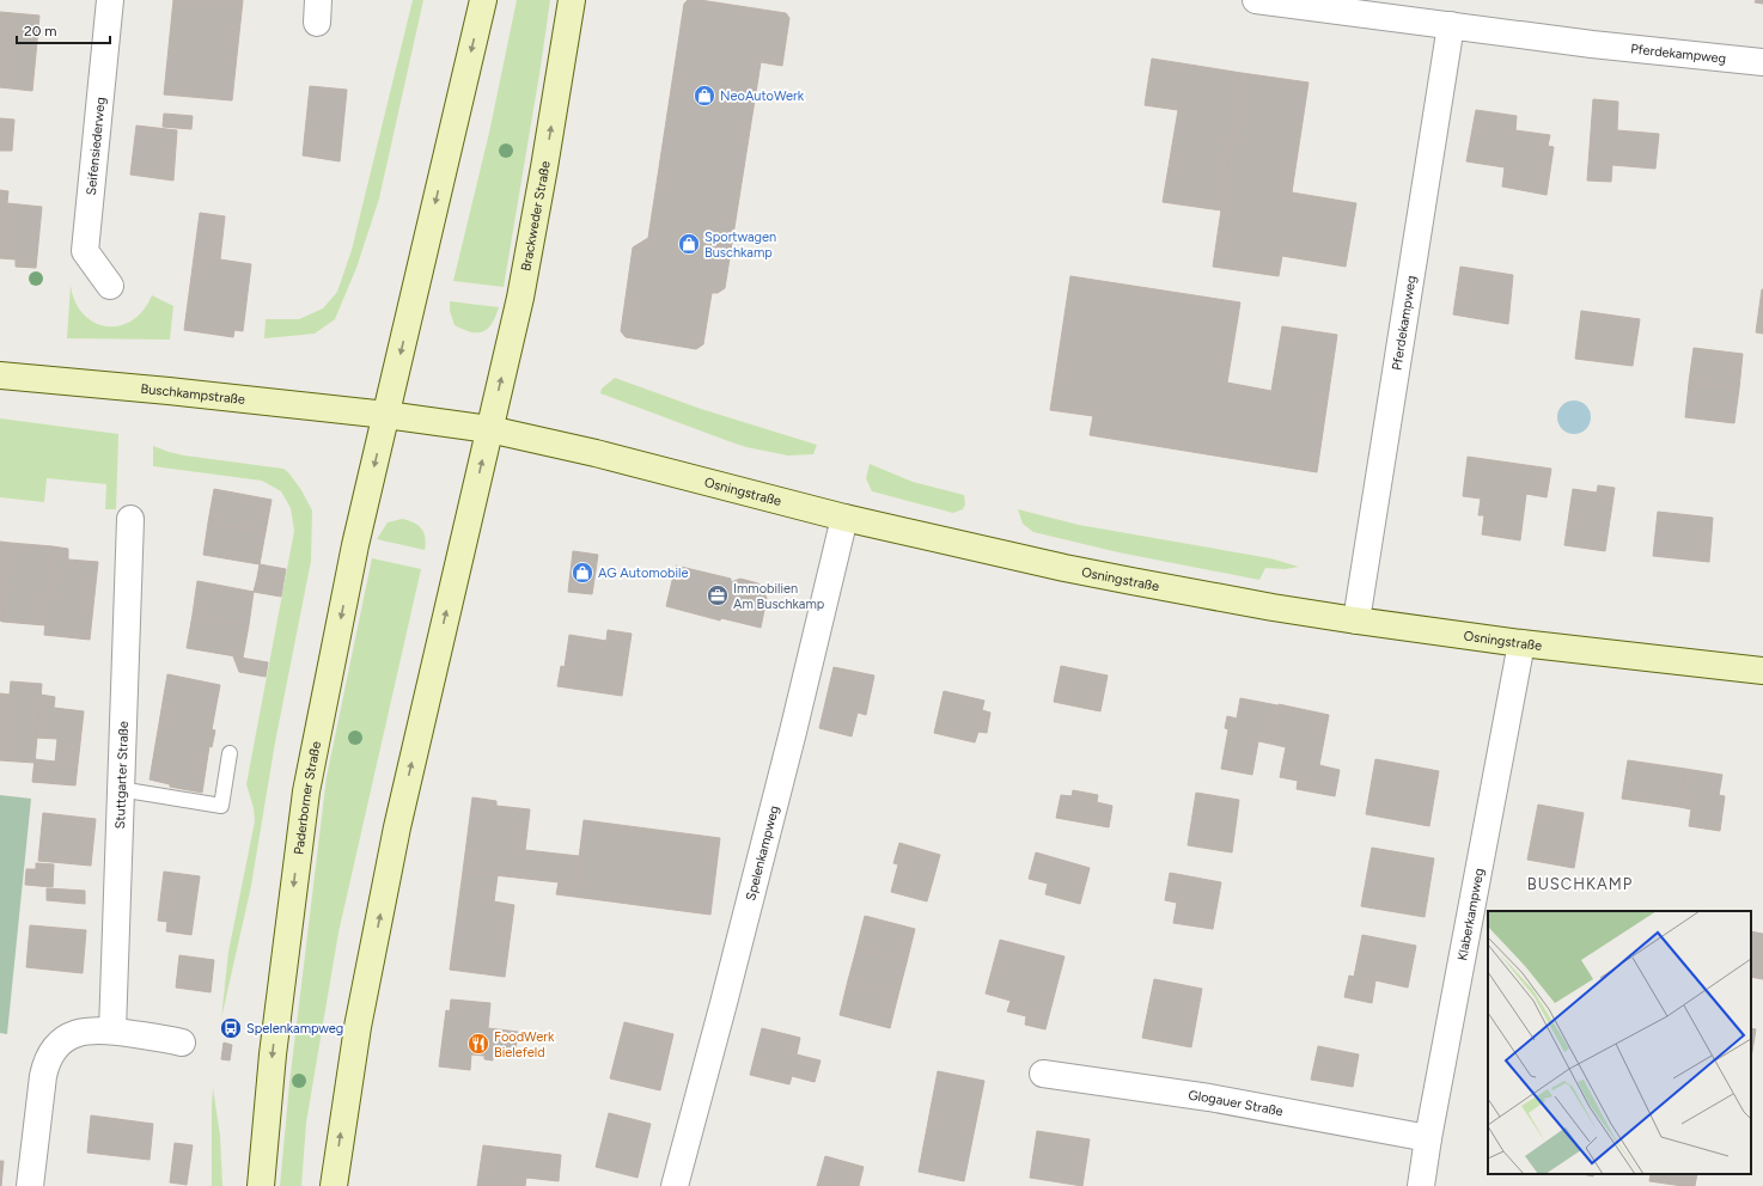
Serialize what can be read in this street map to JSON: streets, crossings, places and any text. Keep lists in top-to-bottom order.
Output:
{
  "streets": {
    "main road": [
      "Brackweder Straße",
      "Buschkampstraße",
      "Osningstraße",
      "Paderborner Straße"
    ],
    "street": [
      "Pferdekampweg",
      "Seifensiederweg",
      "Stuttgarter Straße",
      "Spelenkampweg",
      "Klaberkampweg",
      "Glogauer Straße"
    ]
  },
  "crossings": [
    ["Pferdekampweg", "Osningstraße"],
    ["Brackweder Straße", "Buschkampstraße"],
    ["Brackweder Straße", "Osningstraße"],
    ["Buschkampstraße", "Osningstraße"],
    ["Buschkampstraße", "Paderborner Straße"],
    ["Osningstraße", "Spelenkampweg"],
    ["Osningstraße", "Klaberkampweg"],
    ["Klaberkampweg", "Glogauer Straße"]
  ],
  "districts": ["BUSCHKAMP"],
  "places": {
    "shop": ["NeoAutoWerk", "Sportwagen Buschkamp", "AG Automobile"],
    "office": ["Immobilien Am Buschkamp"],
    "bus stop": ["Spelenkampweg"],
    "restaurant": ["FoodWerk Bielefeld"]
  },
  "scale_bar": "20 m"
}
